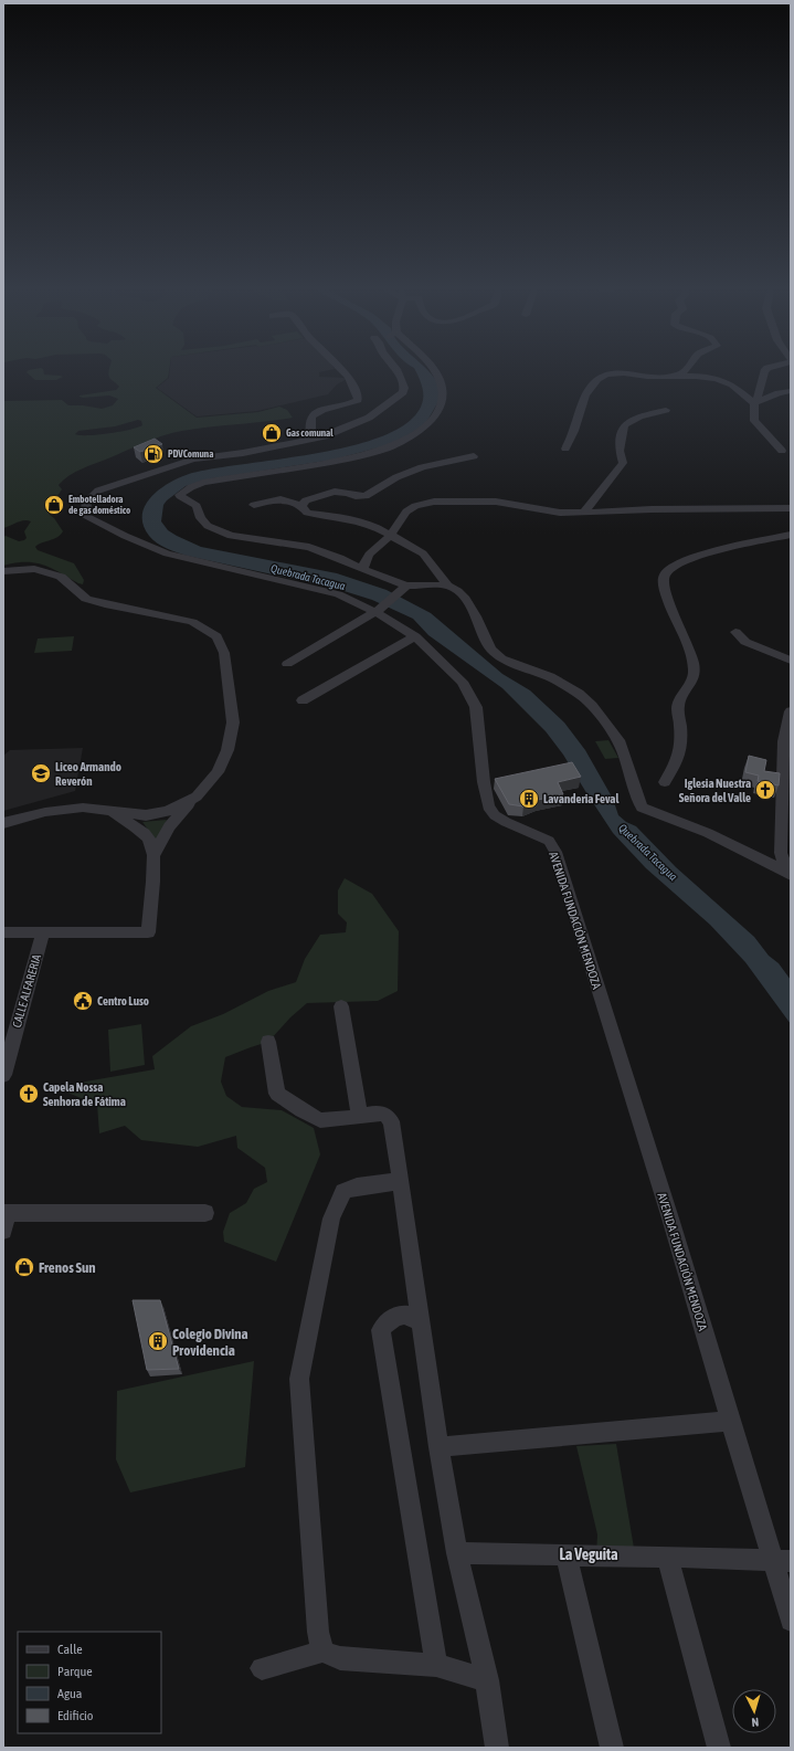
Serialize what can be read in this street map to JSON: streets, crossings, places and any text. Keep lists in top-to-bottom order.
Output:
{
  "streets": {
    "street": ["AVENIDA FUNDACIÓN MENDOZA", "CALLE ALFARERIA"]
  },
  "districts": ["La Veguita"],
  "water": ["Quebrada Tacagua"],
  "places": {
    "shop": ["Gas comunal", "Embotelladora de gas doméstico", "Frenos Sun"],
    "fuel station": ["PDVComuna"],
    "school or university": ["Liceo Armando Reverón"],
    "church": ["Iglesia Nuestra Señora del Valle", "Capela Nossa Senhora de Fátima"],
    "building": ["Lavanderia Feval", "Colegio Divina Providencia"],
    "public building": ["Centro Luso"]
  },
  "legend": [
    "Calle",
    "Parque",
    "Agua",
    "Edificio"
  ],
  "north": "bottom"
}
